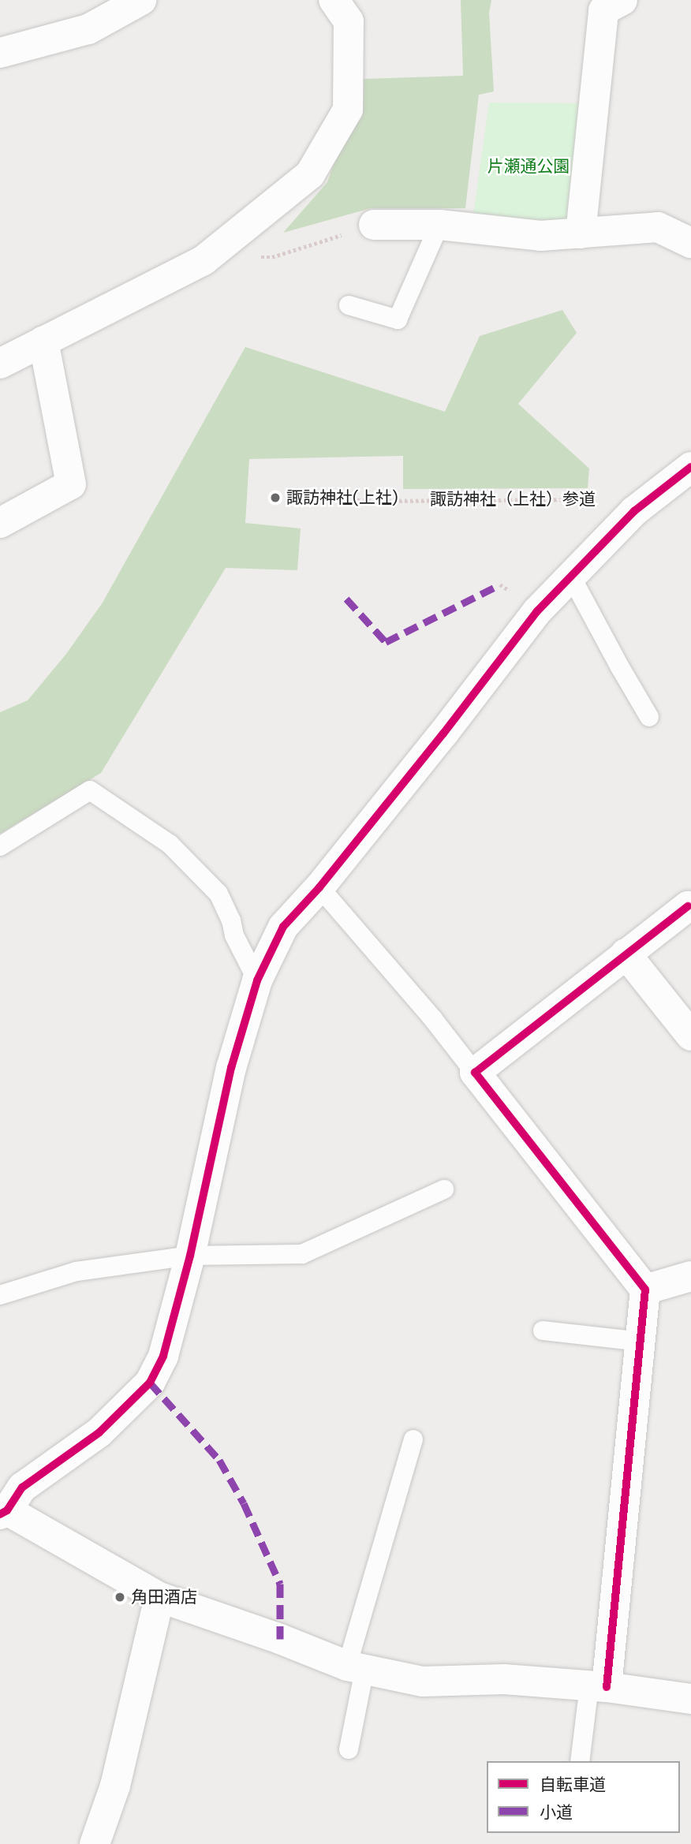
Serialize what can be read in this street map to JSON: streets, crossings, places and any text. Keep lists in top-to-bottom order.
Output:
{
  "streets": {
    "path": ["諏訪神社（上社）参道"]
  },
  "parks": ["片瀬通公園"],
  "places": ["諏訪神社(上社)", "角田酒店"],
  "legend": ["自転車道", "小道"]
}
